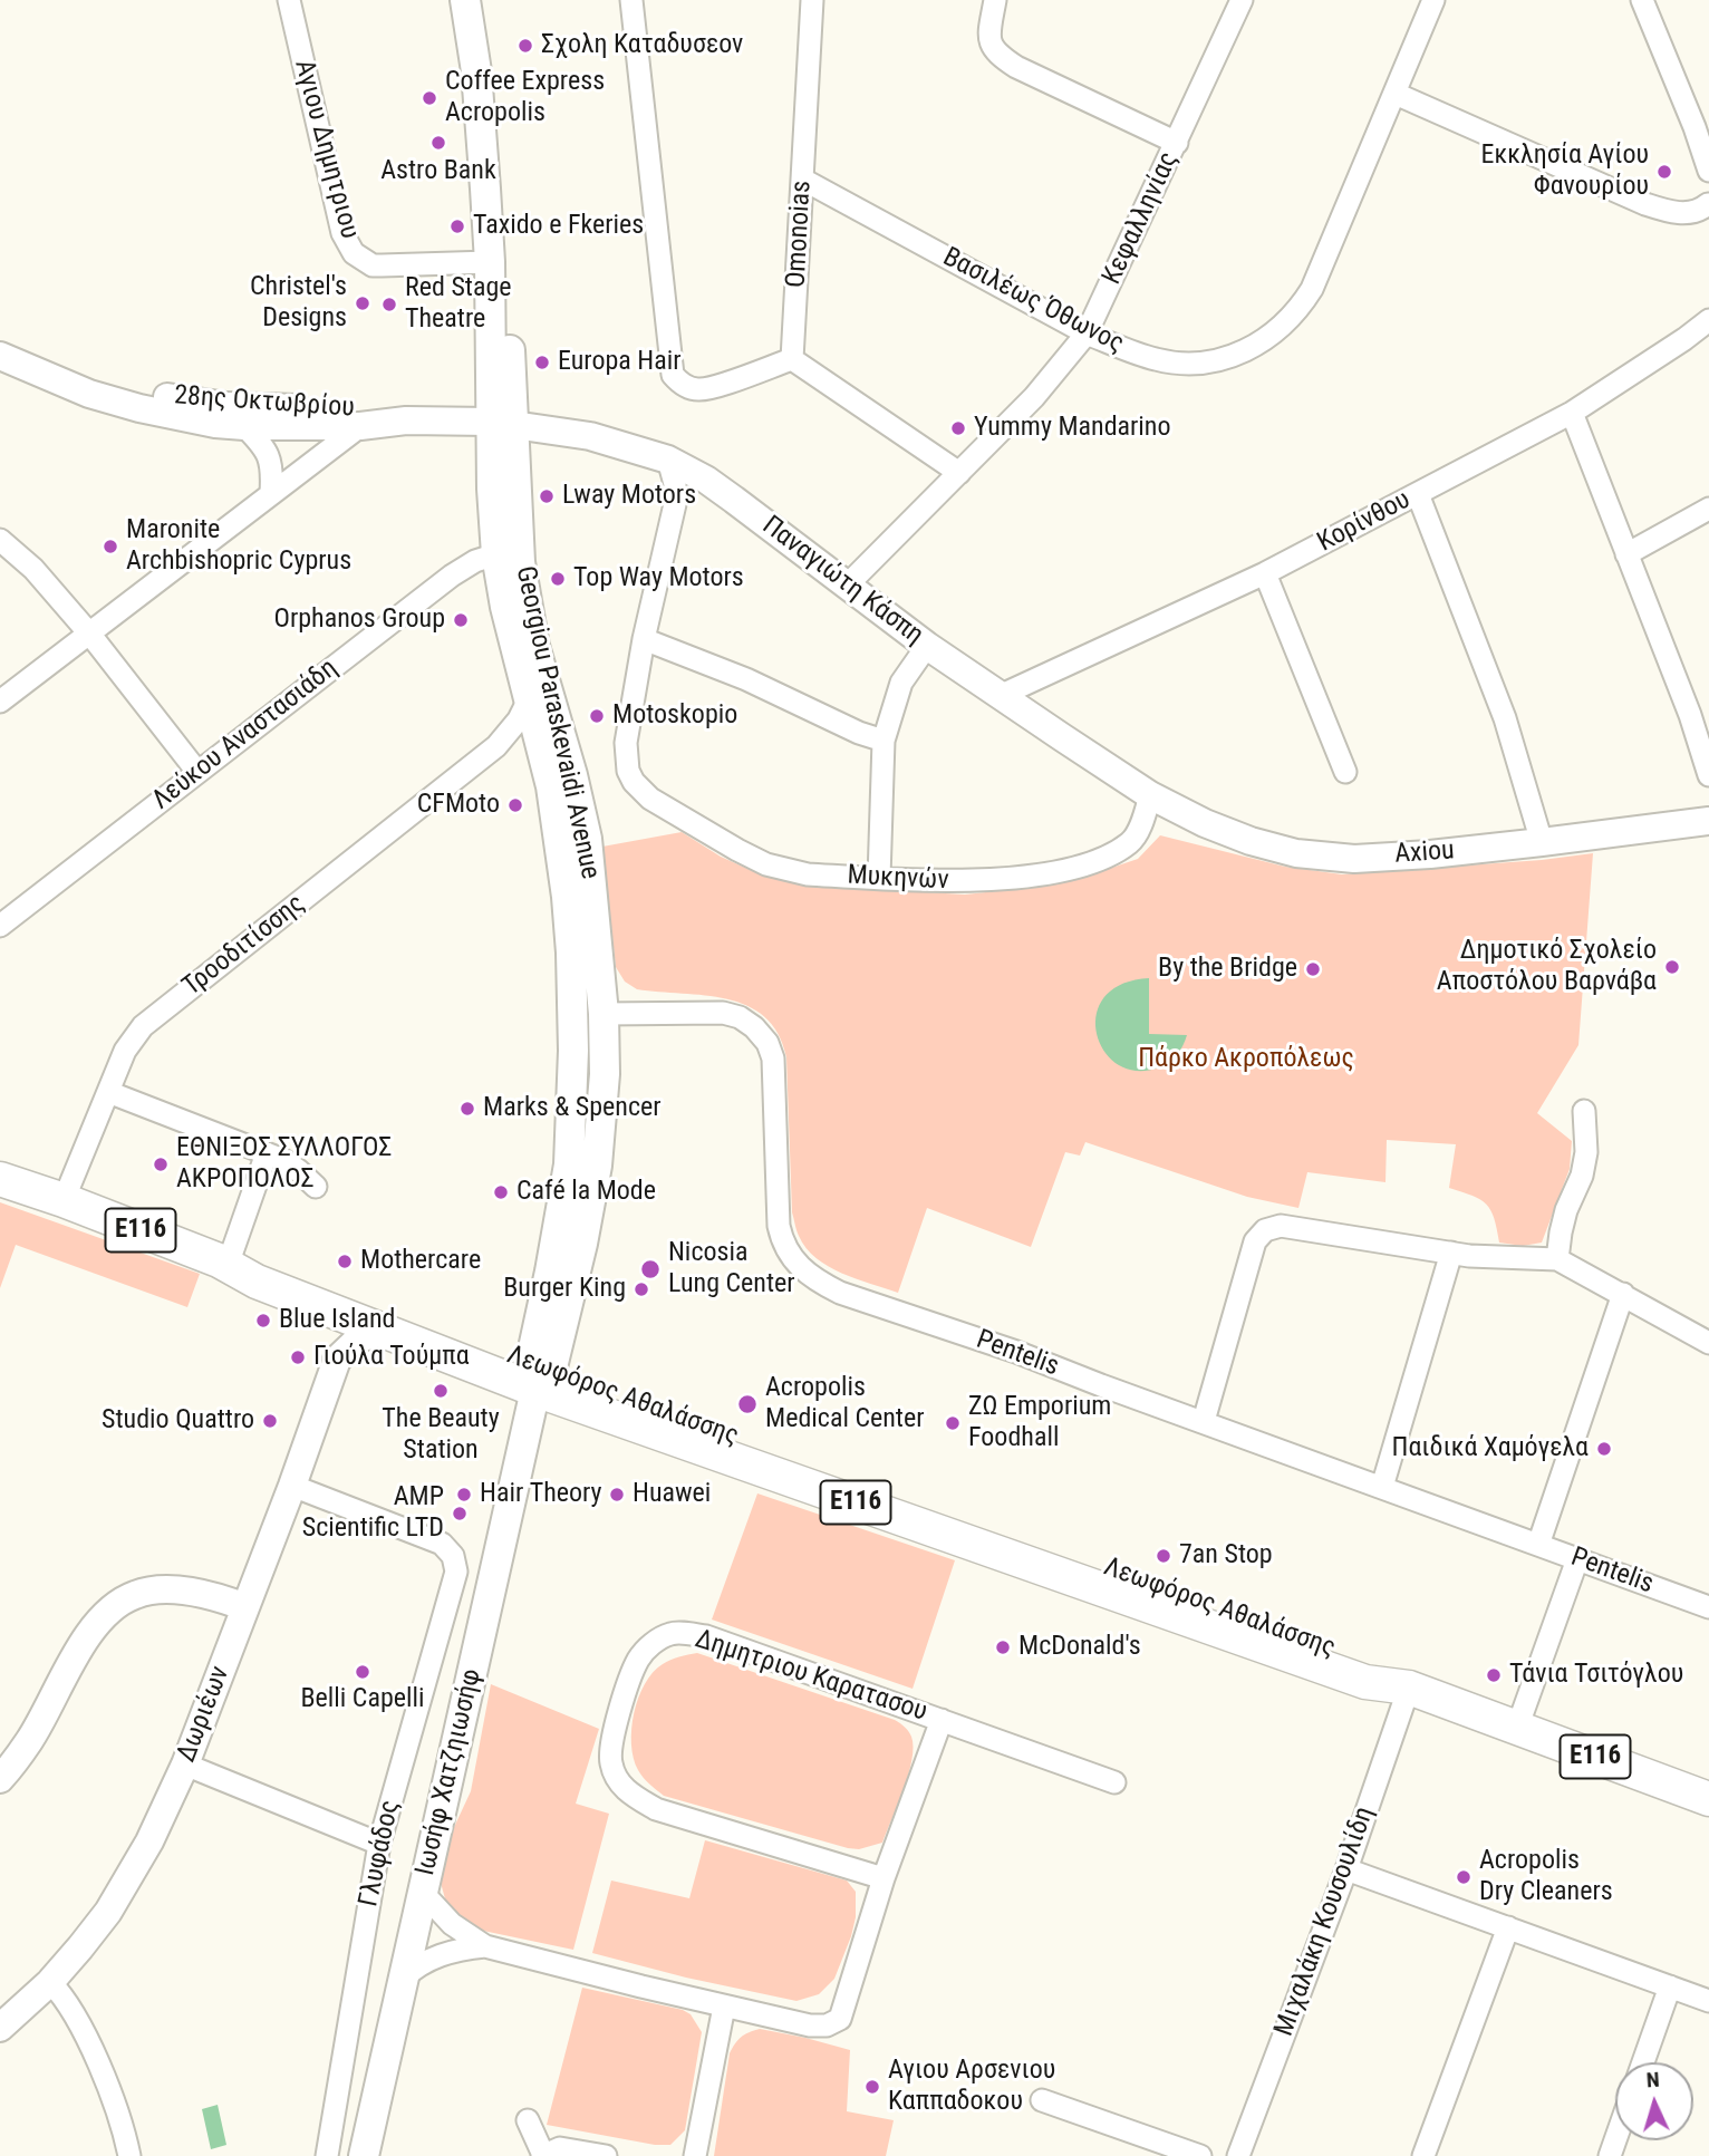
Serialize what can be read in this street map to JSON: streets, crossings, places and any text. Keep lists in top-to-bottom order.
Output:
{
  "streets": {
    "main road": [
      "Georgiou Paraskevaidi Avenue",
      "E116",
      "Λεωφόρος Αθαλάσσης",
      "Ιωσήφ Χατζηιωσήφ"
    ],
    "street": [
      "Αγιου Δημητριου",
      "Κεφαλληνίας",
      "Omonoias",
      "Βασιλέως Όθωνος",
      "28ης Οκτωβρίου",
      "Κορίνθου",
      "Παναγιώτη Κάσπη",
      "Λεύκου Αναστασιάδη",
      "Axiou",
      "Μυκηνών",
      "Τροοδιτίσσης",
      "Pentelis",
      "Δημητριου Καρατασου",
      "Δωριέων",
      "Γλυφάδος",
      "Μιχαλάκη Κουσουλίδη"
    ]
  },
  "crossings": [
    ["Κεφαλληνίας", "Βασιλέως Όθωνος"],
    ["Κεφαλληνίας", "Παναγιώτη Κάσπη"],
    ["Omonoias", "Βασιλέως Όθωνος"],
    ["28ης Οκτωβρίου", "Παναγιώτη Κάσπη"],
    ["28ης Οκτωβρίου", "Georgiou Paraskevaidi Avenue"],
    ["Κορίνθου", "Παναγιώτη Κάσπη"],
    ["Παναγιώτη Κάσπη", "Georgiou Paraskevaidi Avenue"],
    ["Παναγιώτη Κάσπη", "Axiou"],
    ["Παναγιώτη Κάσπη", "Μυκηνών"],
    ["Georgiou Paraskevaidi Avenue", "Λεύκου Αναστασιάδη"],
    ["Georgiou Paraskevaidi Avenue", "Τροοδιτίσσης"],
    ["Georgiou Paraskevaidi Avenue", "Pentelis"],
    ["Georgiou Paraskevaidi Avenue", "Λεωφόρος Αθαλάσσης"],
    ["Georgiou Paraskevaidi Avenue", "Ιωσήφ Χατζηιωσήφ"],
    ["Axiou", "Μυκηνών"],
    ["Τροοδιτίσσης", "Λεωφόρος Αθαλάσσης"],
    ["Λεωφόρος Αθαλάσσης", "Ιωσήφ Χατζηιωσήφ"],
    ["Λεωφόρος Αθαλάσσης", "Μιχαλάκη Κουσουλίδη"],
    ["Δωριέων", "Γλυφάδος"]
  ],
  "parks": ["Πάρκο Ακροπόλεως"],
  "places": [
    "Σχολη Καταδυσεον",
    "Coffee Express Acropolis",
    "Astro Bank",
    "Εκκλησία Αγίου Φανουρίου",
    "Taxido e Fkeries",
    "Christel's Designs",
    "Red Stage Theatre",
    "Europa Hair",
    "Yummy Mandarino",
    "Lway Motors",
    "Maronite Archbishopric Cyprus",
    "Top Way Motors",
    "Orphanos Group",
    "Motoskopio",
    "CFMoto",
    "Δημοτικό Σχολείο Αποστόλου Βαρνάβα",
    "By the Bridge",
    "Marks & Spencer",
    "ΕΘΝΙΞΟΣ ΣΥΛΛΟΓΟΣ ΑΚΡΟΠΟΛΟΣ",
    "Café la Mode",
    "Mothercare",
    "Nicosia Lung Center",
    "Burger King",
    "Blue Island",
    "Γιούλα Τούμπα",
    "The Beauty Station",
    "Acropolis Medical Center",
    "Studio Quattro",
    "ΖΩ Emporium Foodhall",
    "Παιδικά Χαμόγελα",
    "Hair Theory",
    "Huawei",
    "AMP Scientific LTD",
    "7an Stop",
    "McDonald's",
    "Belli Capelli",
    "Τάνια Τσιτόγλου",
    "Acropolis Dry Cleaners",
    "Αγιου Αρσενιου Καππαδοκου"
  ],
  "north": "top"
}
